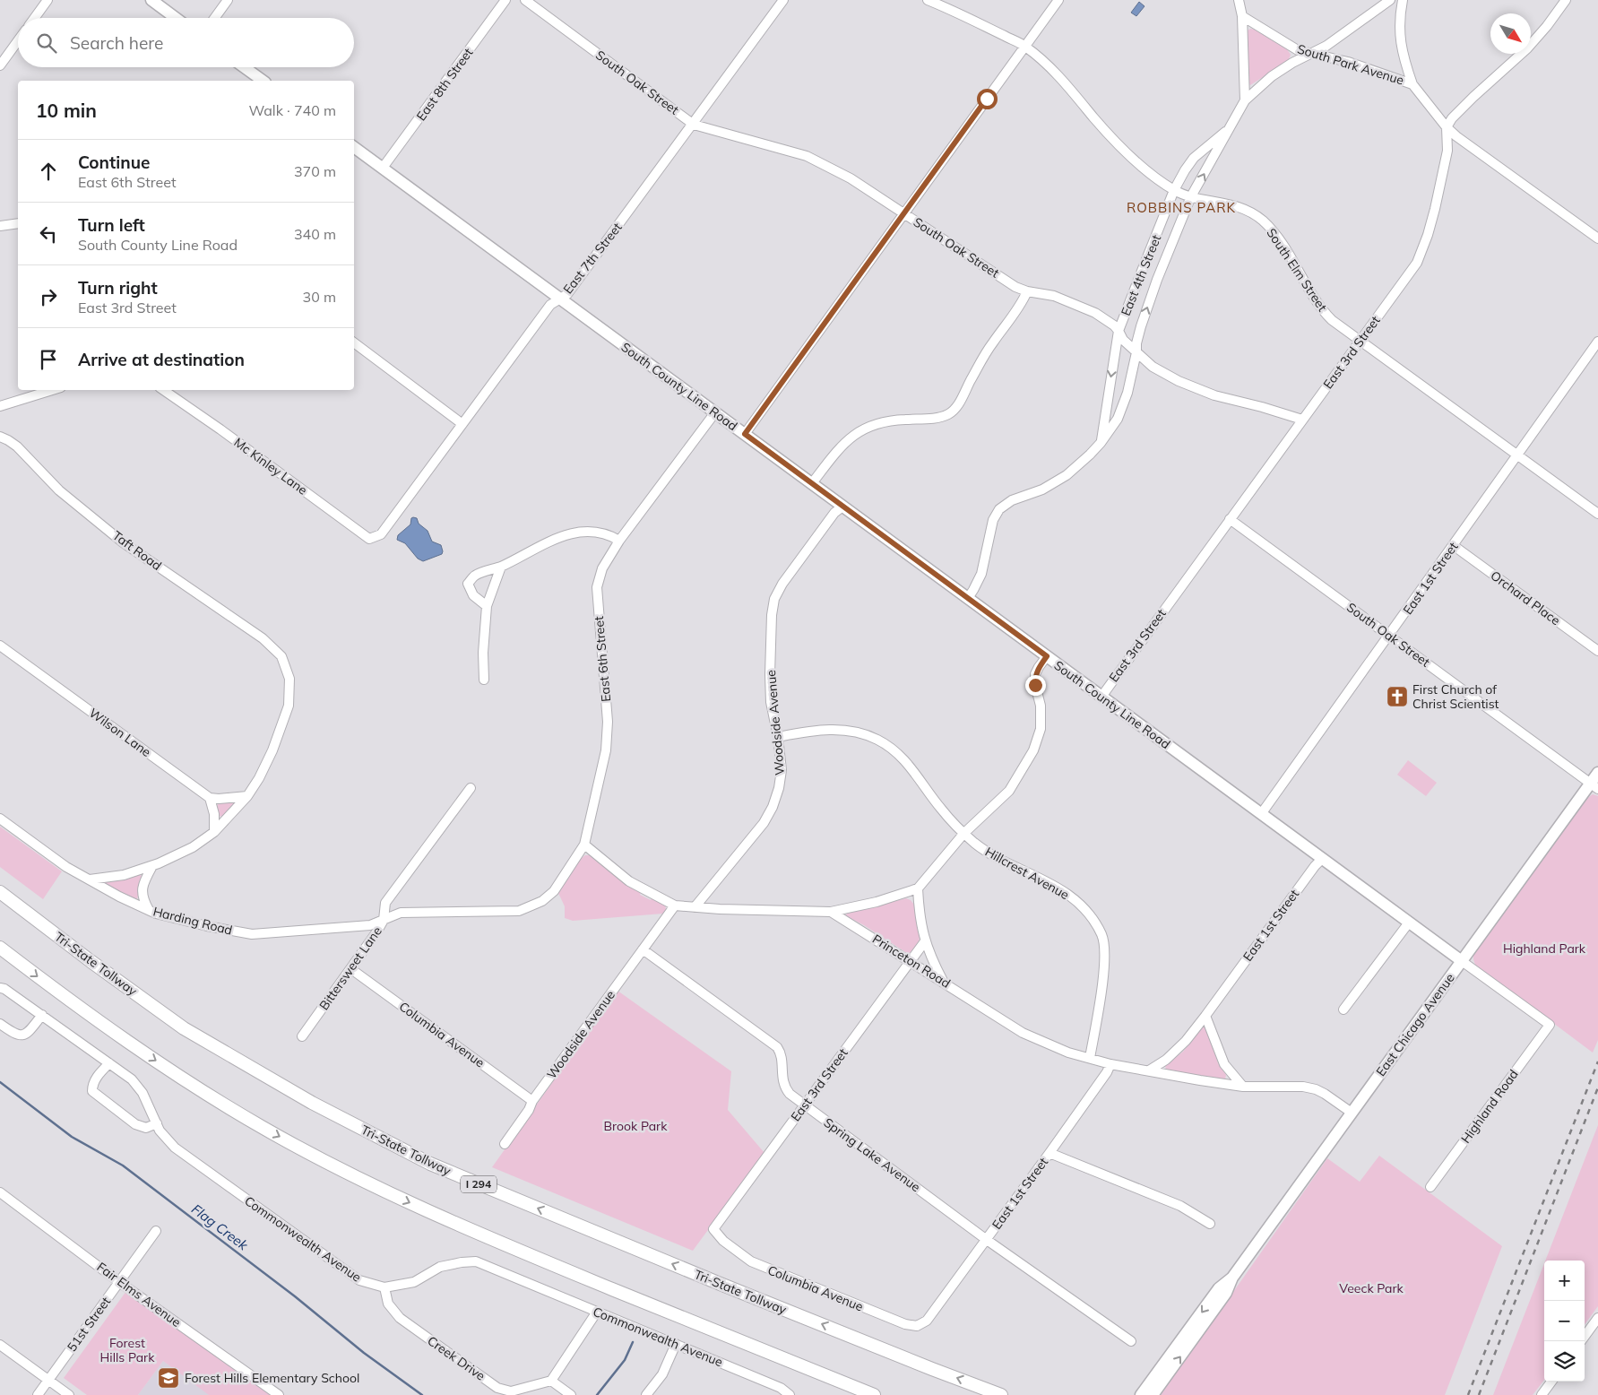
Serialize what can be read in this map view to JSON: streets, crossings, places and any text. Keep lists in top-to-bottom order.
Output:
{
  "streets": {
    "highway": ["Tri-State Tollway", "I 294"],
    "main road": ["South County Line Road", "East Chicago Avenue"],
    "street": [
      "South Park Avenue",
      "South Oak Street",
      "East 8th Street",
      "East 7th Street",
      "South Elm Street",
      "East 4th Street",
      "East 3rd Street",
      "Mc Kinley Lane",
      "Taft Road",
      "East 1st Street",
      "Orchard Place",
      "East 6th Street",
      "Woodside Avenue",
      "Wilson Lane",
      "Hillcrest Avenue",
      "Harding Road",
      "Princeton Road",
      "Bittersweet Lane",
      "Columbia Avenue",
      "Highland Road",
      "Spring Lake Avenue",
      "Commonwealth Avenue",
      "Fair Elms Avenue",
      "51st Street",
      "Creek Drive"
    ]
  },
  "crossings": [
    ["South Park Avenue", "East 4th Street"],
    ["South Park Avenue", "East 3rd Street"],
    ["South Oak Street", "East 7th Street"],
    ["South Oak Street", "East 4th Street"],
    ["South Oak Street", "East 3rd Street"],
    ["South Oak Street", "East 1st Street"],
    ["South Oak Street", "East Chicago Avenue"],
    ["East 8th Street", "South County Line Road"],
    ["East 7th Street", "South County Line Road"],
    ["East 7th Street", "Mc Kinley Lane"],
    ["South Elm Street", "East 4th Street"],
    ["South Elm Street", "East 3rd Street"],
    ["South Elm Street", "East 1st Street"],
    ["East 4th Street", "South County Line Road"],
    ["East 3rd Street", "South County Line Road"],
    ["East 3rd Street", "Princeton Road"],
    ["East 3rd Street", "Columbia Avenue"],
    ["East 3rd Street", "Spring Lake Avenue"],
    ["South County Line Road", "East 1st Street"],
    ["South County Line Road", "East 6th Street"],
    ["South County Line Road", "Woodside Avenue"],
    ["South County Line Road", "East Chicago Avenue"],
    ["South County Line Road", "Highland Road"],
    ["East 1st Street", "Orchard Place"],
    ["East 1st Street", "Princeton Road"],
    ["East 1st Street", "Columbia Avenue"],
    ["East 1st Street", "Spring Lake Avenue"],
    ["East 6th Street", "Harding Road"],
    ["East 6th Street", "Bittersweet Lane"],
    ["Woodside Avenue", "Hillcrest Avenue"],
    ["Woodside Avenue", "Columbia Avenue"],
    ["Woodside Avenue", "Spring Lake Avenue"],
    ["Hillcrest Avenue", "Princeton Road"],
    ["Harding Road", "Bittersweet Lane"],
    ["Princeton Road", "East Chicago Avenue"],
    ["Bittersweet Lane", "Columbia Avenue"],
    ["East Chicago Avenue", "Highland Road"],
    ["Commonwealth Avenue", "Creek Drive"],
    ["Fair Elms Avenue", "51st Street"]
  ],
  "districts": ["ROBBINS PARK"],
  "water": ["Flag Creek"],
  "parks": [
    "Highland Park",
    "Brook Park",
    "Veeck Park",
    "Forest Hills Park"
  ],
  "places": {
    "church": ["First Church of Christ Scientist"],
    "school or university": ["Forest Hills Elementary School"]
  },
  "north": "bottom right",
  "page": {
    "search": "Search here",
    "heading": ["10 min", "Walk · 740 m"],
    "list": [
      ["Continue", "East 6th Street", "370 m"],
      ["Turn left", "South County Line Road", "340 m"],
      ["Turn right", "East 3rd Street", "30 m"],
      "Arrive at destination"
    ],
    "map_buttons": ["+", "−"]
  }
}
